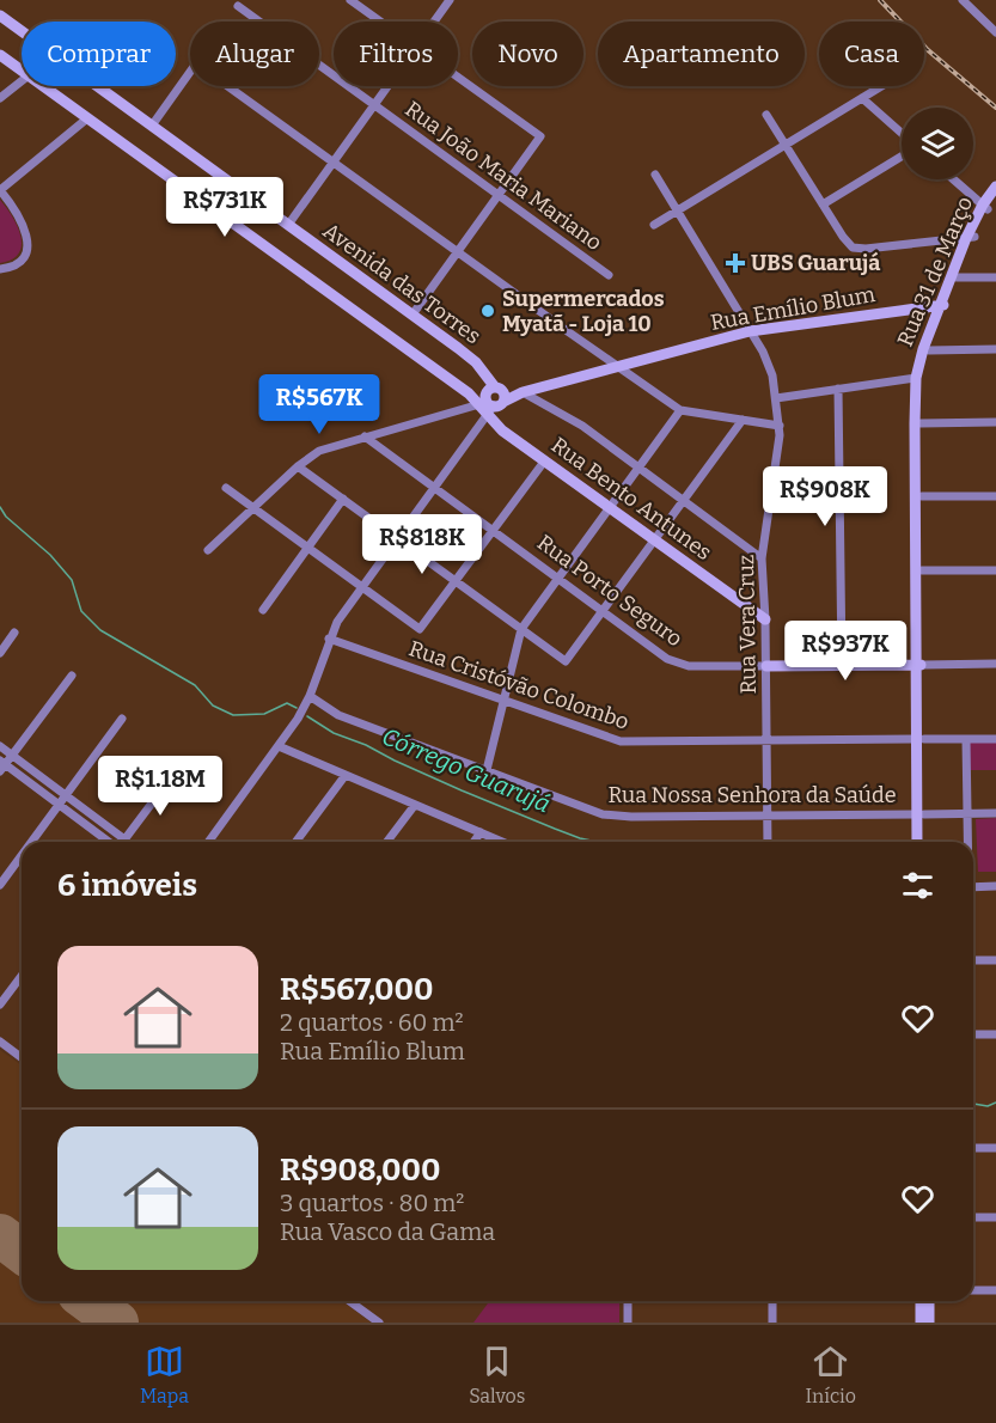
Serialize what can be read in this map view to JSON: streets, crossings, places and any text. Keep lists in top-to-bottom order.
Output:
{
  "streets": {
    "main road": [
      "Rua 31 de Março",
      "Avenida das Torres",
      "Rua Emílio Blum",
      "Rua Bento Antunes",
      "Rua Porto Seguro"
    ],
    "street": [
      "Rua João Maria Mariano",
      "Rua Vera Cruz",
      "Rua Cristóvão Colombo",
      "Rua Nossa Senhora da Saúde"
    ]
  },
  "crossings": [
    ["Rua 31 de Março", "Rua Emílio Blum"],
    ["Rua 31 de Março", "Rua Porto Seguro"],
    ["Rua 31 de Março", "Rua Cristóvão Colombo"],
    ["Rua 31 de Março", "Rua Nossa Senhora da Saúde"],
    ["Avenida das Torres", "Rua Emílio Blum"],
    ["Avenida das Torres", "Rua Bento Antunes"],
    ["Rua Emílio Blum", "Rua Bento Antunes"],
    ["Rua Emílio Blum", "Rua Porto Seguro"],
    ["Rua Emílio Blum", "Rua Vera Cruz"],
    ["Rua Bento Antunes", "Rua Vera Cruz"],
    ["Rua Porto Seguro", "Rua Vera Cruz"],
    ["Rua Vera Cruz", "Rua Cristóvão Colombo"],
    ["Rua Vera Cruz", "Rua Nossa Senhora da Saúde"]
  ],
  "water": ["Córrego Guarujá"],
  "places": {
    "health": ["UBS Guarujá"],
    "other": ["Supermercados Myatã - Loja 10"]
  },
  "page": {
    "chip": [
      "Comprar",
      "Alugar",
      "Filtros",
      "Novo",
      "Apartamento",
      "Casa"
    ],
    "price": [
      "R$731K",
      "R$567K",
      "R$908K",
      "R$818K",
      "R$937K",
      "R$1.18M"
    ],
    "heading": "6 imóveis",
    "list": [
      {
        "name": "R$567,000",
        "note": "2 quartos · 60 m² · Rua Emílio Blum"
      },
      {
        "name": "R$908,000",
        "note": "3 quartos · 80 m² · Rua Vasco da Gama"
      }
    ],
    "tabs": ["Mapa", "Salvos", "Início"]
  }
}
